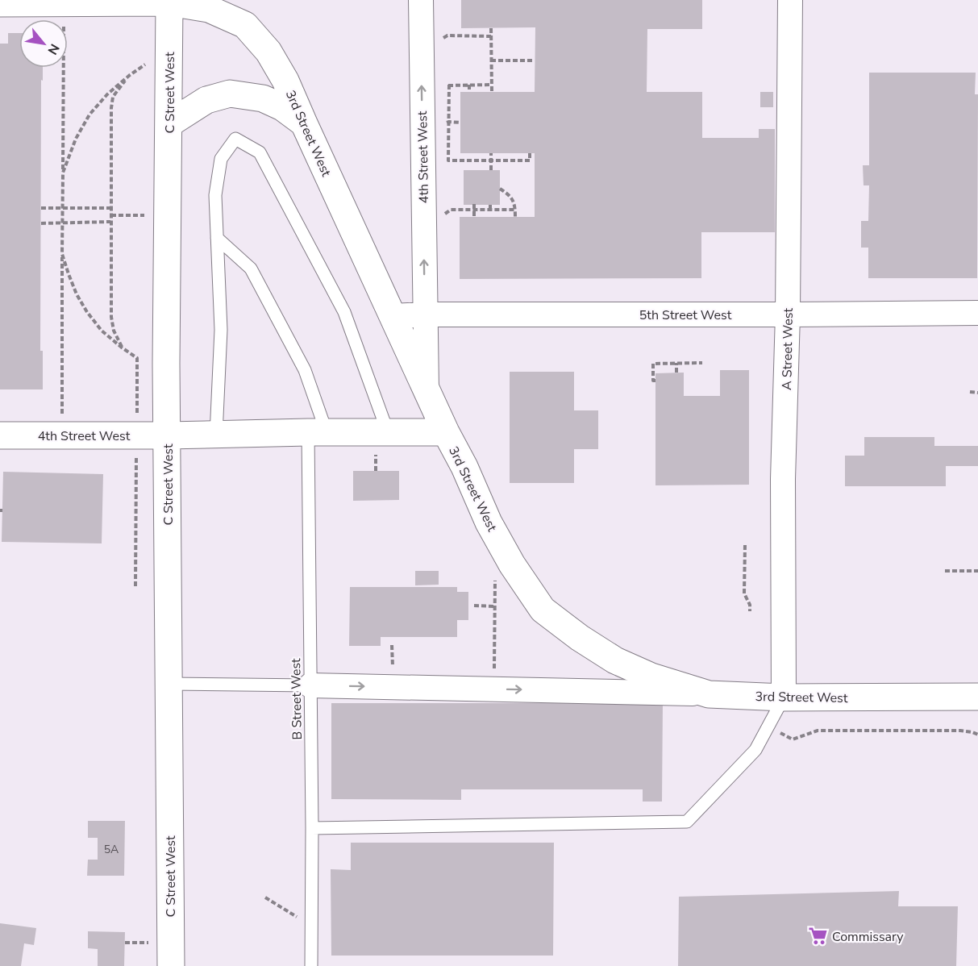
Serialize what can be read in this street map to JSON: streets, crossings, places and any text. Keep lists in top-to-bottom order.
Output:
{
  "streets": {
    "street": [
      "C Street West",
      "3rd Street West",
      "4th Street West",
      "5th Street West",
      "A Street West"
    ],
    "lane": ["B Street West"]
  },
  "crossings": [
    ["C Street West", "3rd Street West"],
    ["C Street West", "4th Street West"],
    ["3rd Street West", "4th Street West"],
    ["3rd Street West", "5th Street West"],
    ["3rd Street West", "A Street West"],
    ["4th Street West", "5th Street West"],
    ["4th Street West", "B Street West"],
    ["5th Street West", "A Street West"]
  ],
  "places": {
    "supermarket": ["Commissary"]
  },
  "house_numbers": ["5A"],
  "north": "bottom right"
}
